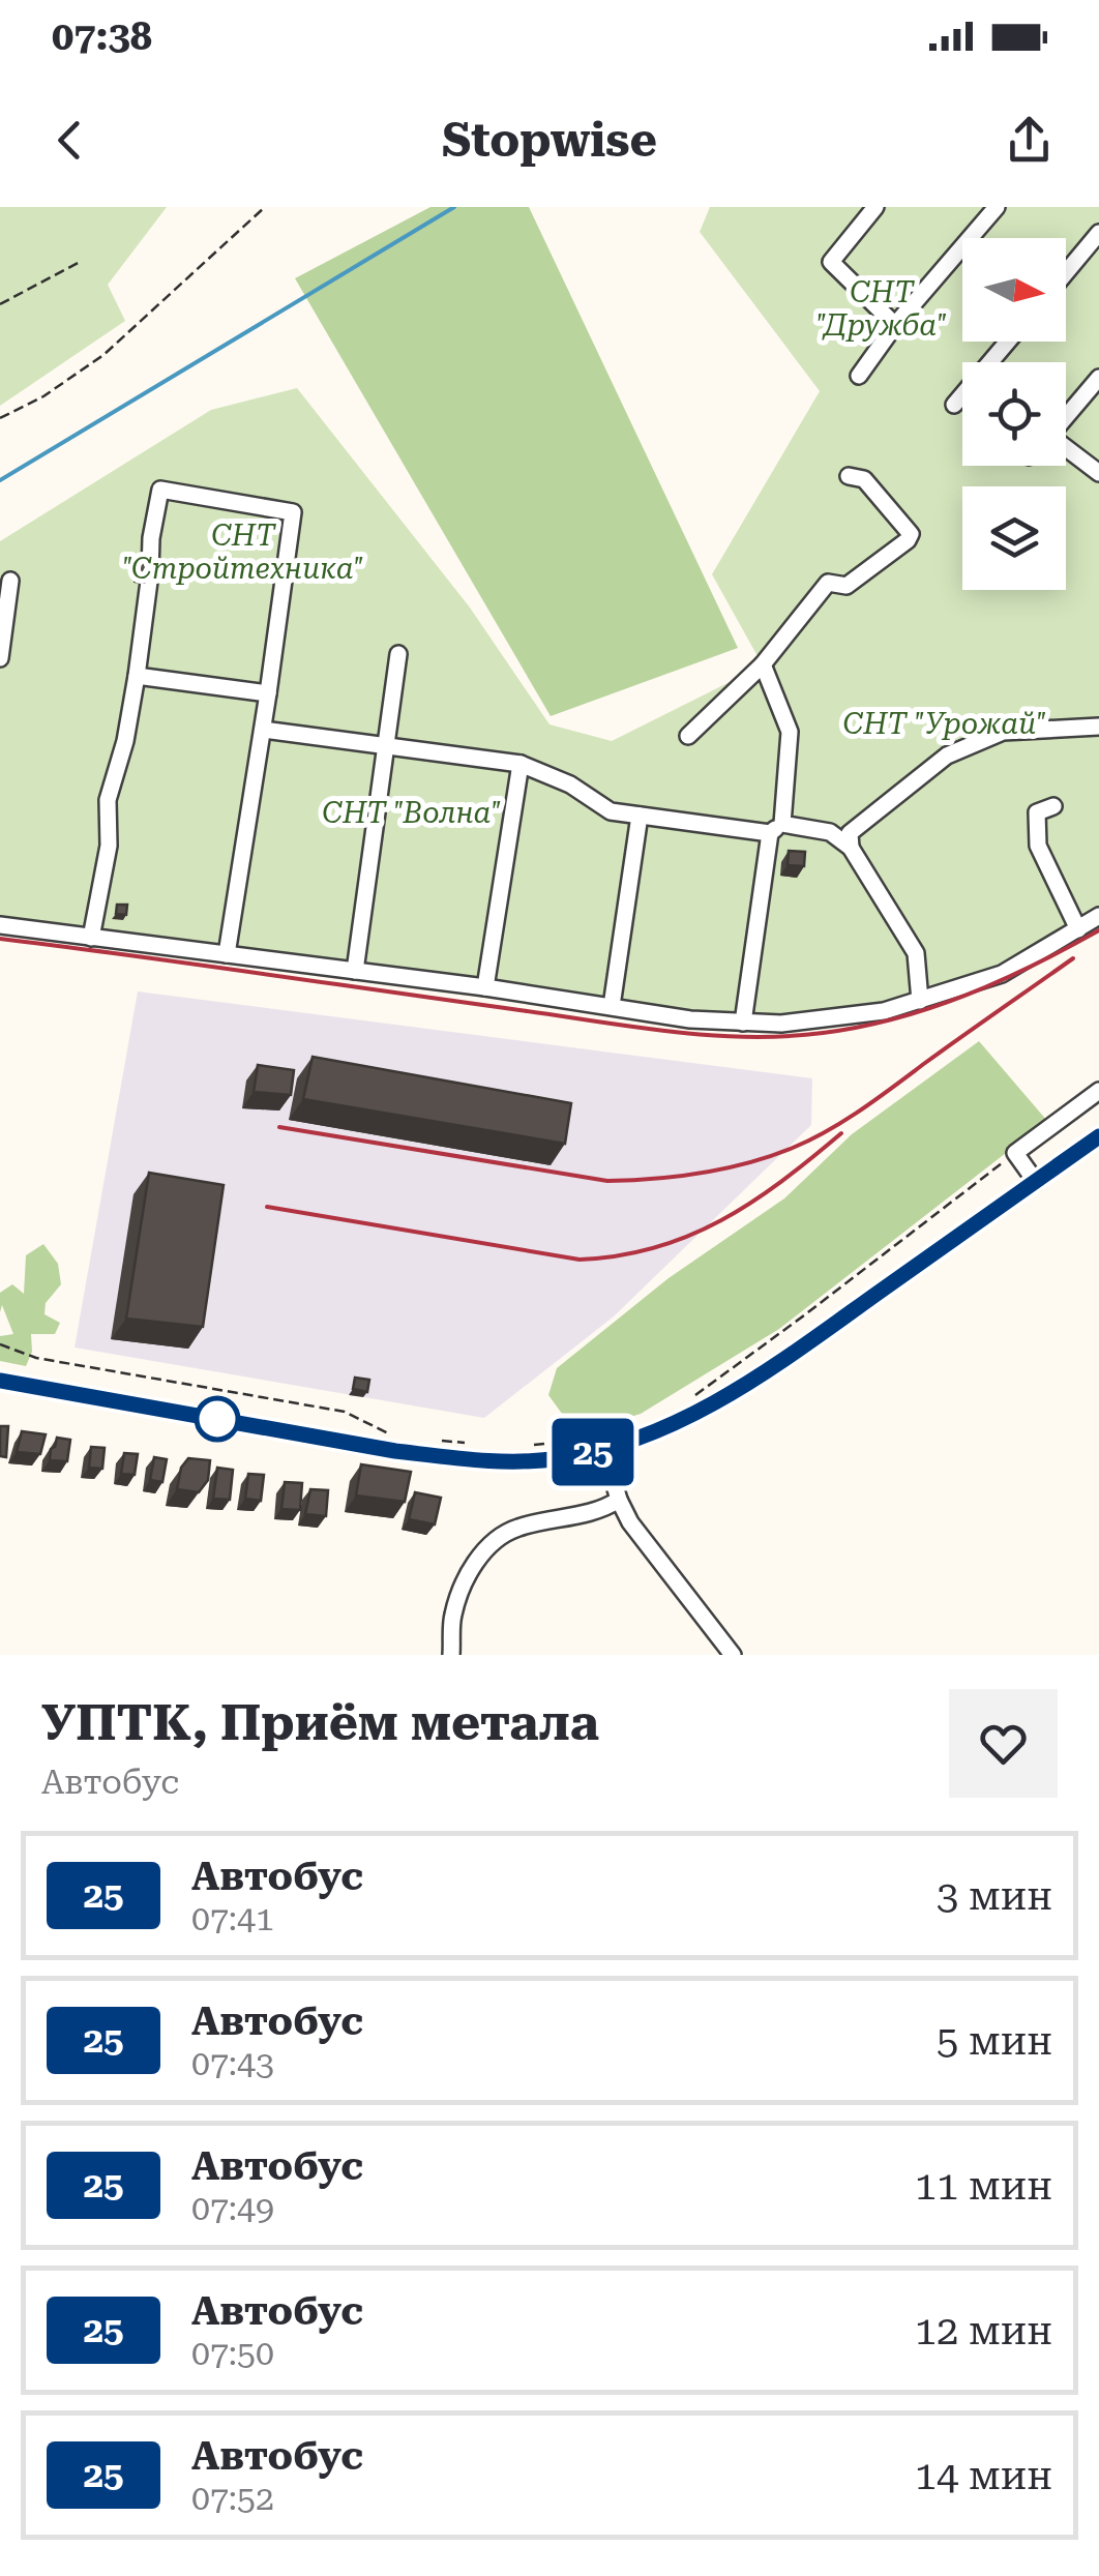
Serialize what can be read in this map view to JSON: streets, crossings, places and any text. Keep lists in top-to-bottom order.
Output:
{
  "parks": [
    "СНТ \"Дружба\"",
    "СНТ \"Стройтехника\"",
    "СНТ \"Урожай\"",
    "СНТ \"Волна\""
  ],
  "lines": ["bus line 25"],
  "north": "right",
  "page": {
    "status": "07:38",
    "header": "Stopwise",
    "on_map": "25",
    "heading": ["УПТК, Приём метала", "Автобус"],
    "list": [
      {
        "mark": "25",
        "name": "Автобус",
        "note": "07:41",
        "value": "3 мин"
      },
      {
        "mark": "25",
        "name": "Автобус",
        "note": "07:43",
        "value": "5 мин"
      },
      {
        "mark": "25",
        "name": "Автобус",
        "note": "07:49",
        "value": "11 мин"
      },
      {
        "mark": "25",
        "name": "Автобус",
        "note": "07:50",
        "value": "12 мин"
      },
      {
        "mark": "25",
        "name": "Автобус",
        "note": "07:52",
        "value": "14 мин"
      }
    ]
  }
}
